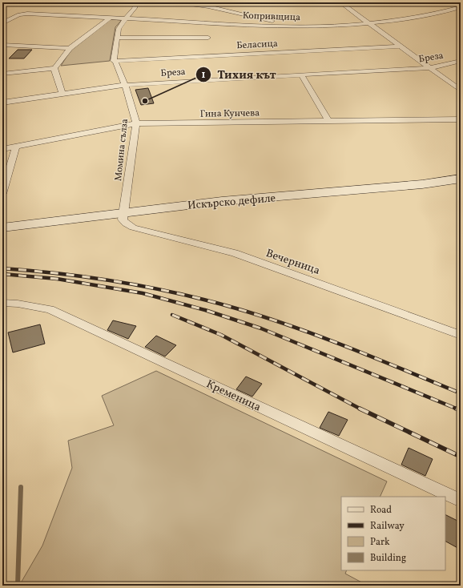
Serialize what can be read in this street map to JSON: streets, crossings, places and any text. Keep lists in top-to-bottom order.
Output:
{
  "streets": {
    "main road": ["Искърско дефиле"],
    "street": [
      "Копривщица",
      "Беласица",
      "Бреза",
      "Гина Кунчева",
      "Момина сълза",
      "Вечерница",
      "Кременица"
    ]
  },
  "crossings": [
    ["Беласица", "Момина сълза"],
    ["Бреза", "Момина сълза"],
    ["Гина Кунчева", "Момина сълза"],
    ["Момина сълза", "Искърско дефиле"],
    ["Момина сълза", "Вечерница"],
    ["Искърско дефиле", "Вечерница"]
  ],
  "places": ["Тихия кът"],
  "legend": [
    "Road",
    "Railway",
    "Park",
    "Building"
  ]
}
